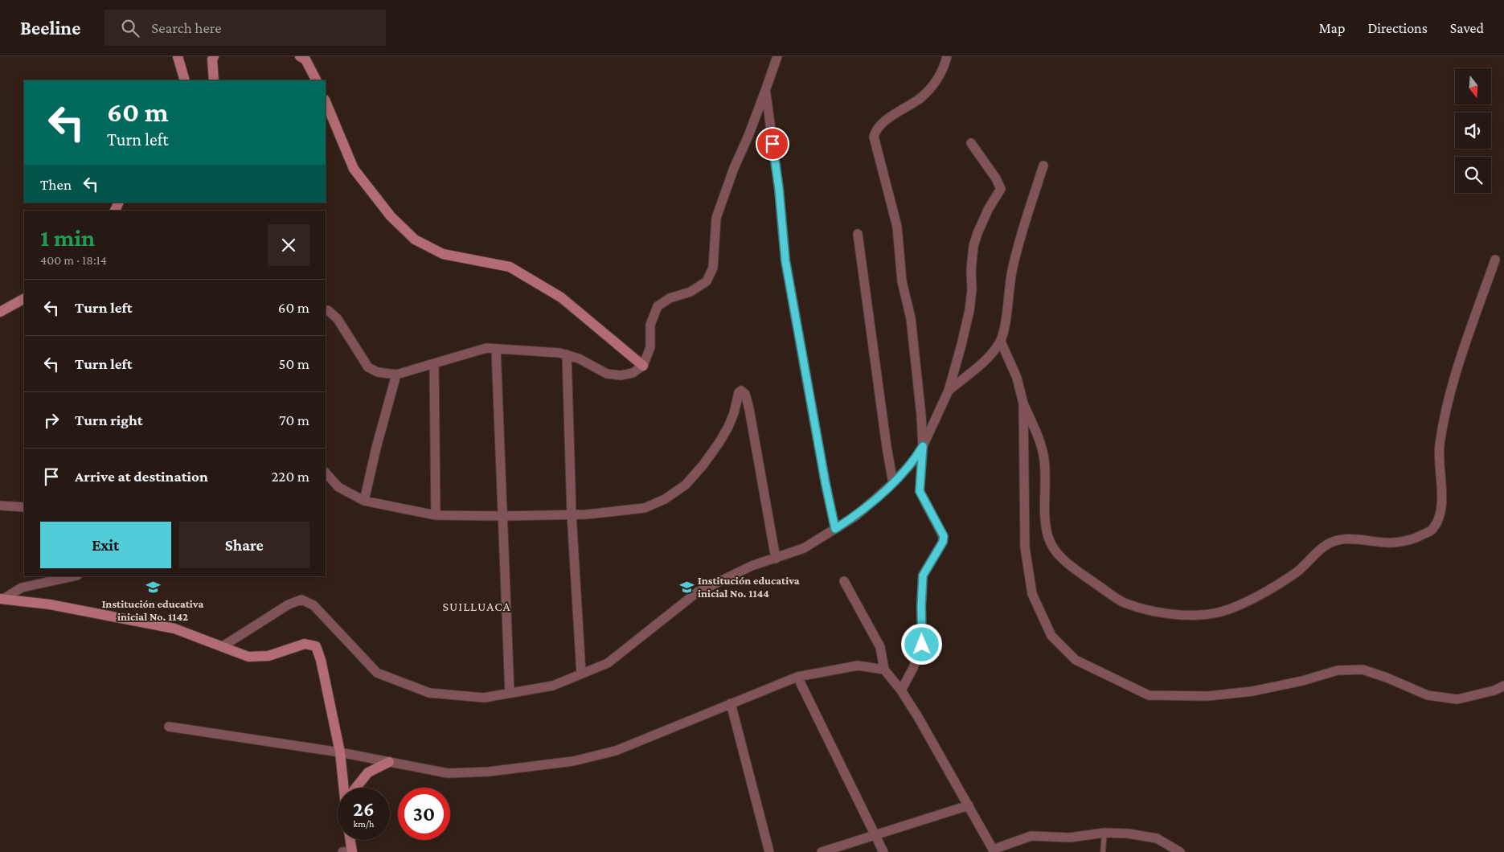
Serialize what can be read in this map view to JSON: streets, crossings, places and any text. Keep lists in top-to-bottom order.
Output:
{
  "districts": ["SUILLUACA"],
  "places": {
    "school or university": ["Institución educativa inicial No. 1144", "Institución educativa inicial No. 1142"]
  },
  "north": "bottom",
  "page": {
    "header": "Beeline",
    "search": "Search here",
    "nav": ["Map", "Directions", "Saved"],
    "turn": ["60 m", "Turn left"],
    "then": "Then",
    "heading": ["1 min", "400 m · 18:14"],
    "list": [
      {
        "name": "Turn left",
        "value": "60 m"
      },
      {
        "name": "Turn left",
        "value": "50 m"
      },
      {
        "name": "Turn right",
        "value": "70 m"
      },
      {
        "name": "Arrive at destination",
        "value": "220 m"
      }
    ],
    "buttons": ["Exit", "Share"],
    "speed": "26 km/h",
    "limit": "30"
  }
}
